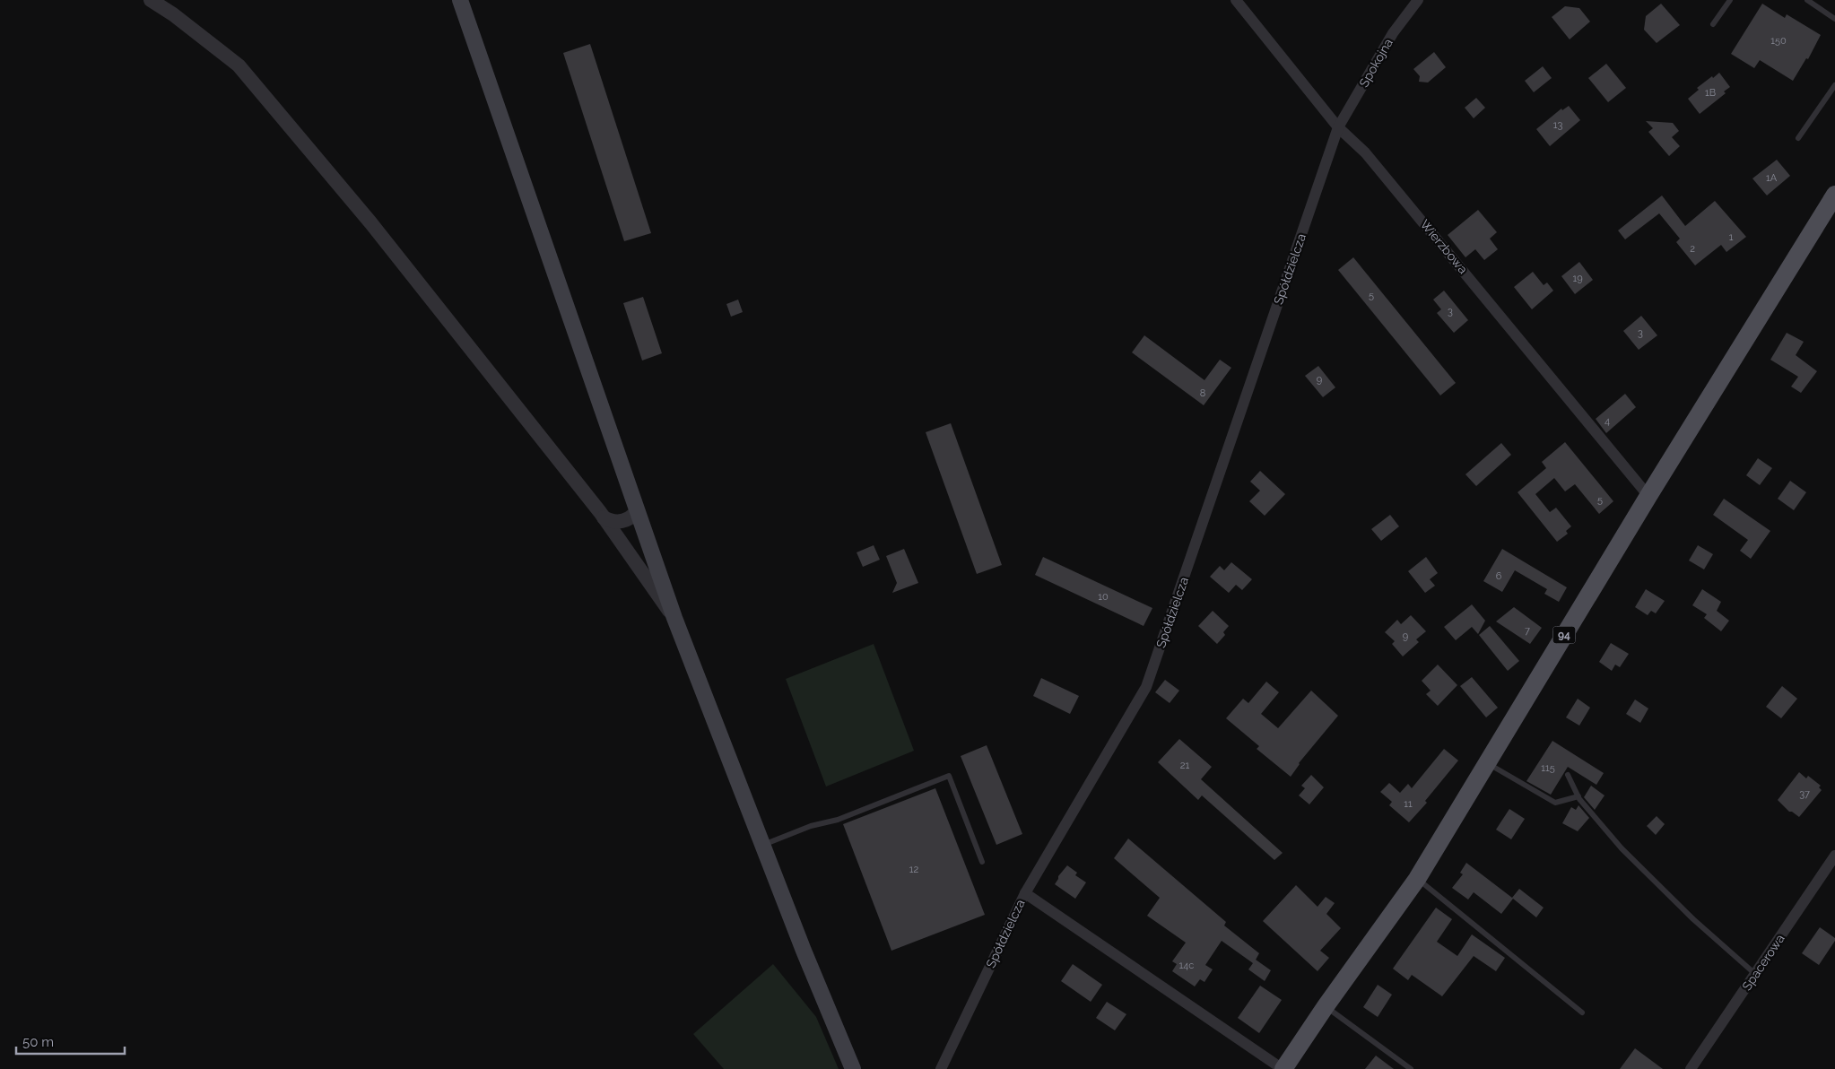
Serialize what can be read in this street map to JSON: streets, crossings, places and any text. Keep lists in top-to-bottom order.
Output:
{
  "streets": {
    "main road": ["94"],
    "street": [
      "Spokojna",
      "Wierzbowa",
      "Spółdzielcza",
      "Spacerowa"
    ]
  },
  "crossings": [
    ["Spokojna", "Wierzbowa"],
    ["Spokojna", "Spółdzielcza"],
    ["Wierzbowa", "Spółdzielcza"],
    ["Wierzbowa", "94"]
  ],
  "house_numbers": [
    "150",
    "1B",
    "13",
    "1A",
    "1",
    "2",
    "19",
    "5",
    "3",
    "3",
    "9",
    "8",
    "4",
    "5",
    "6",
    "10",
    "7",
    "9",
    "21",
    "115",
    "37",
    "11",
    "12",
    "14c"
  ],
  "scale_bar": "50 m"
}
